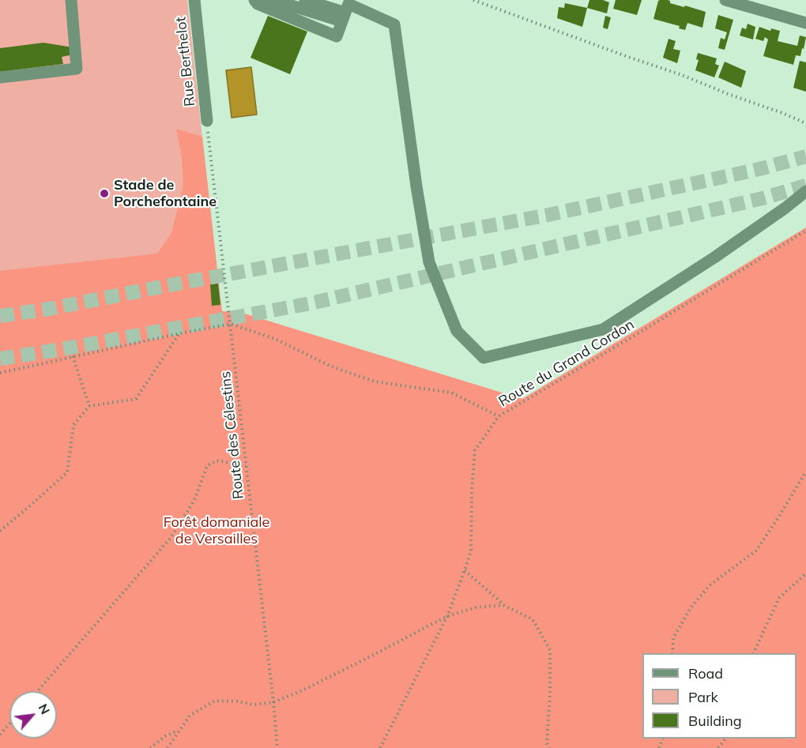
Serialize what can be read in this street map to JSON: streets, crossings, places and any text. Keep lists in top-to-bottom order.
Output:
{
  "streets": {
    "street": ["Rue Berthelot"],
    "path": ["Route du Grand Cordon", "Route des Célestins"]
  },
  "crossings": [
    ["Rue Berthelot", "Route des Célestins"]
  ],
  "parks": ["Forêt domaniale de Versailles"],
  "places": ["Stade de Porchefontaine"],
  "legend": ["Road", "Park", "Building"],
  "north": "top right"
}
